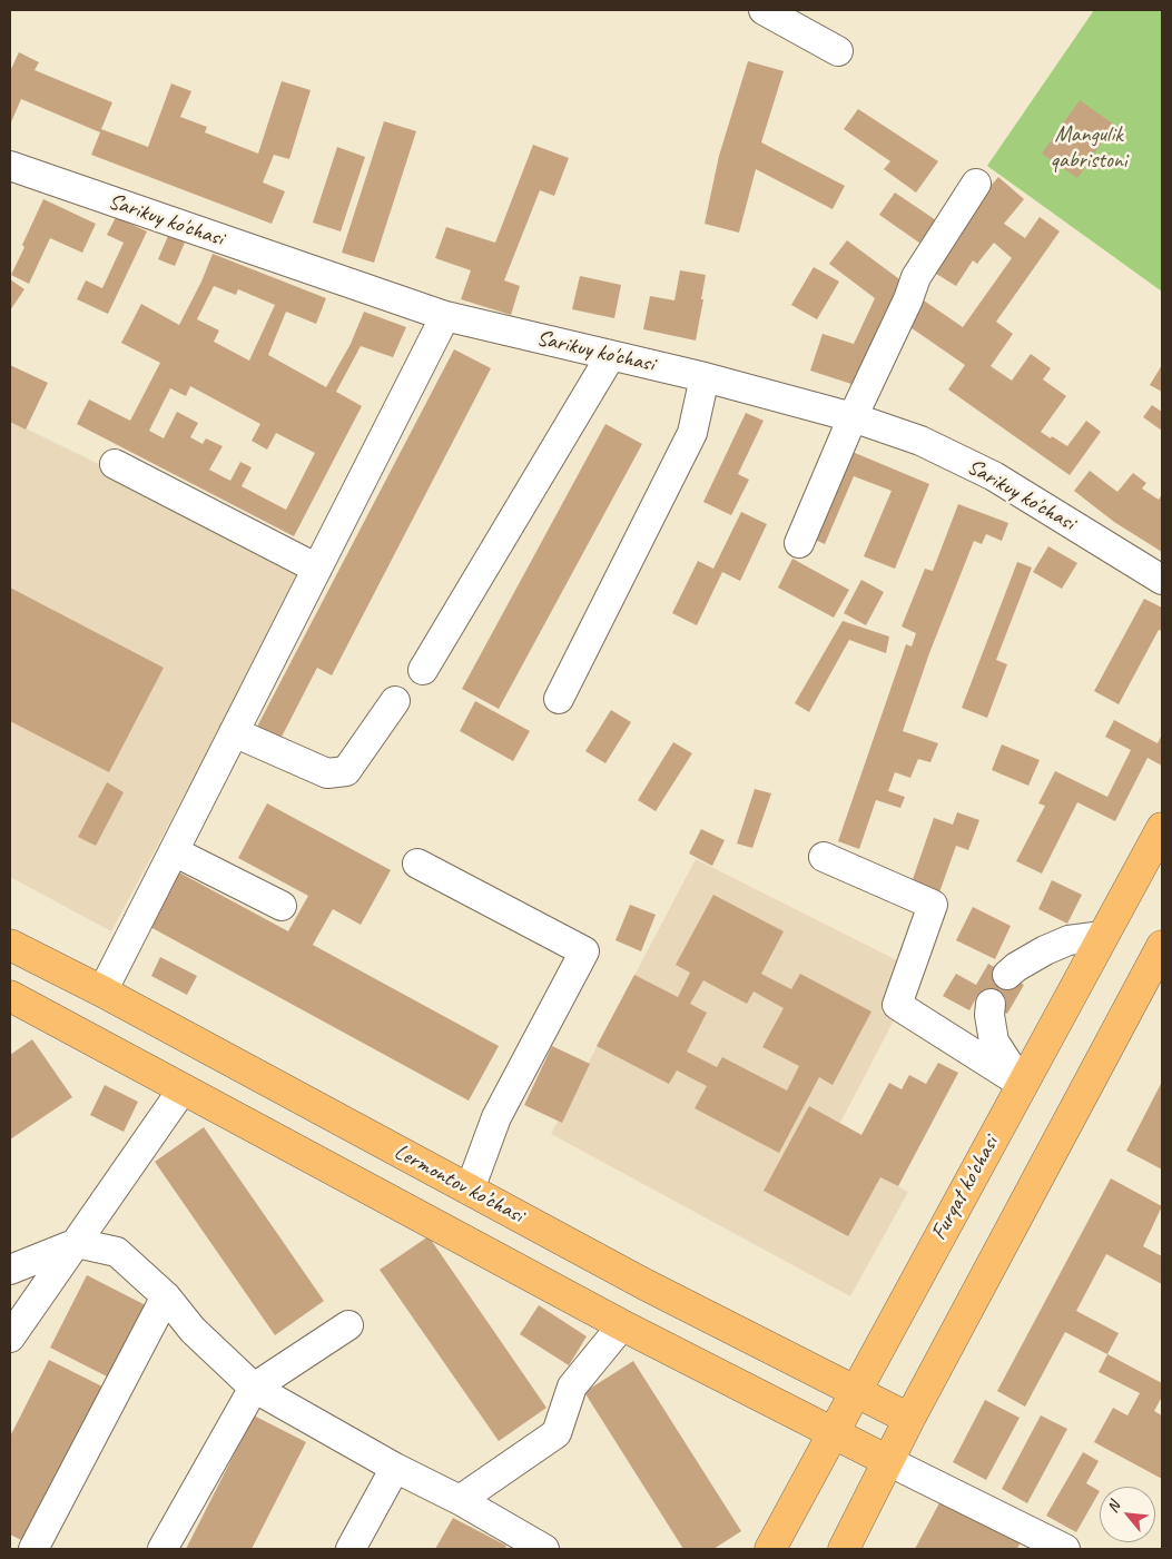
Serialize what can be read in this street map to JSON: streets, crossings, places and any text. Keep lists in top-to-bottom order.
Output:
{
  "streets": {
    "main road": ["Lermontov ko’chasi", "Furqat ko'chasi"],
    "street": ["Sarikuy ko'chasi"]
  },
  "crossings": [
    ["Lermontov ko’chasi", "Furqat ko'chasi"]
  ],
  "parks": ["Mangulik qabristoni"],
  "north": "top left"
}
